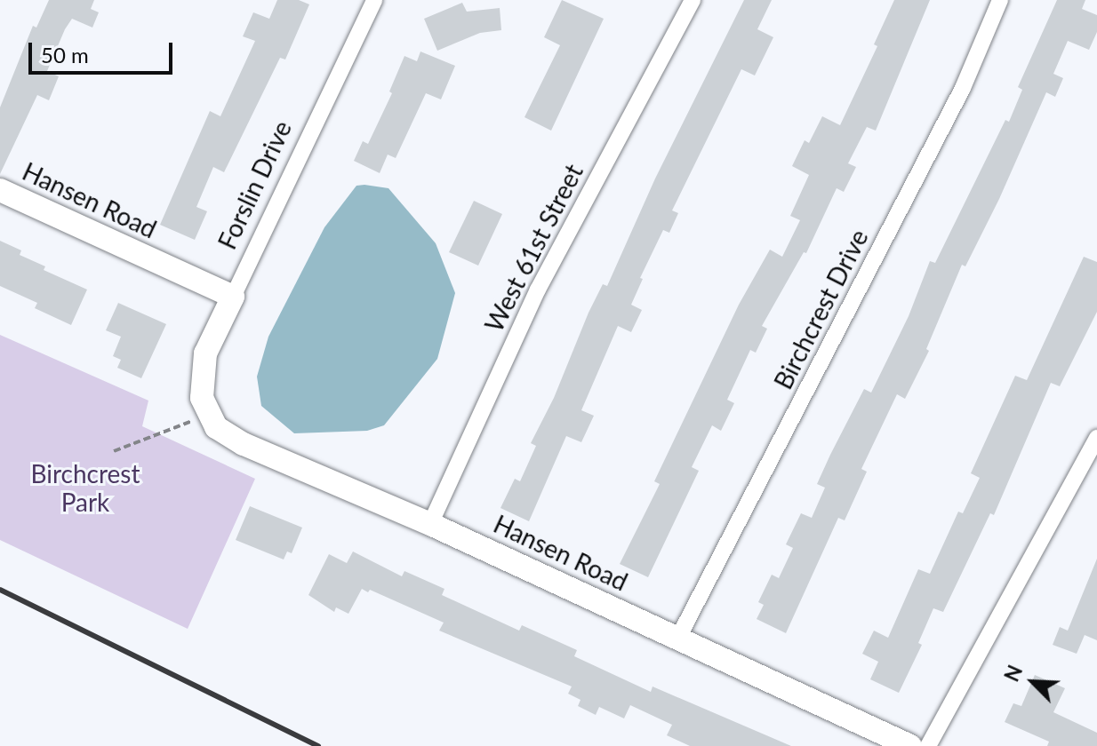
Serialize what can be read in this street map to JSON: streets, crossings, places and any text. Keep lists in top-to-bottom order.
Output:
{
  "streets": {
    "street": [
      "Forslin Drive",
      "Hansen Road",
      "West 61st Street",
      "Birchcrest Drive"
    ]
  },
  "crossings": [
    ["Forslin Drive", "Hansen Road"],
    ["Hansen Road", "West 61st Street"],
    ["Hansen Road", "Birchcrest Drive"]
  ],
  "parks": ["Birchcrest Park"],
  "scale_bar": "50 m",
  "north": "top left"
}
